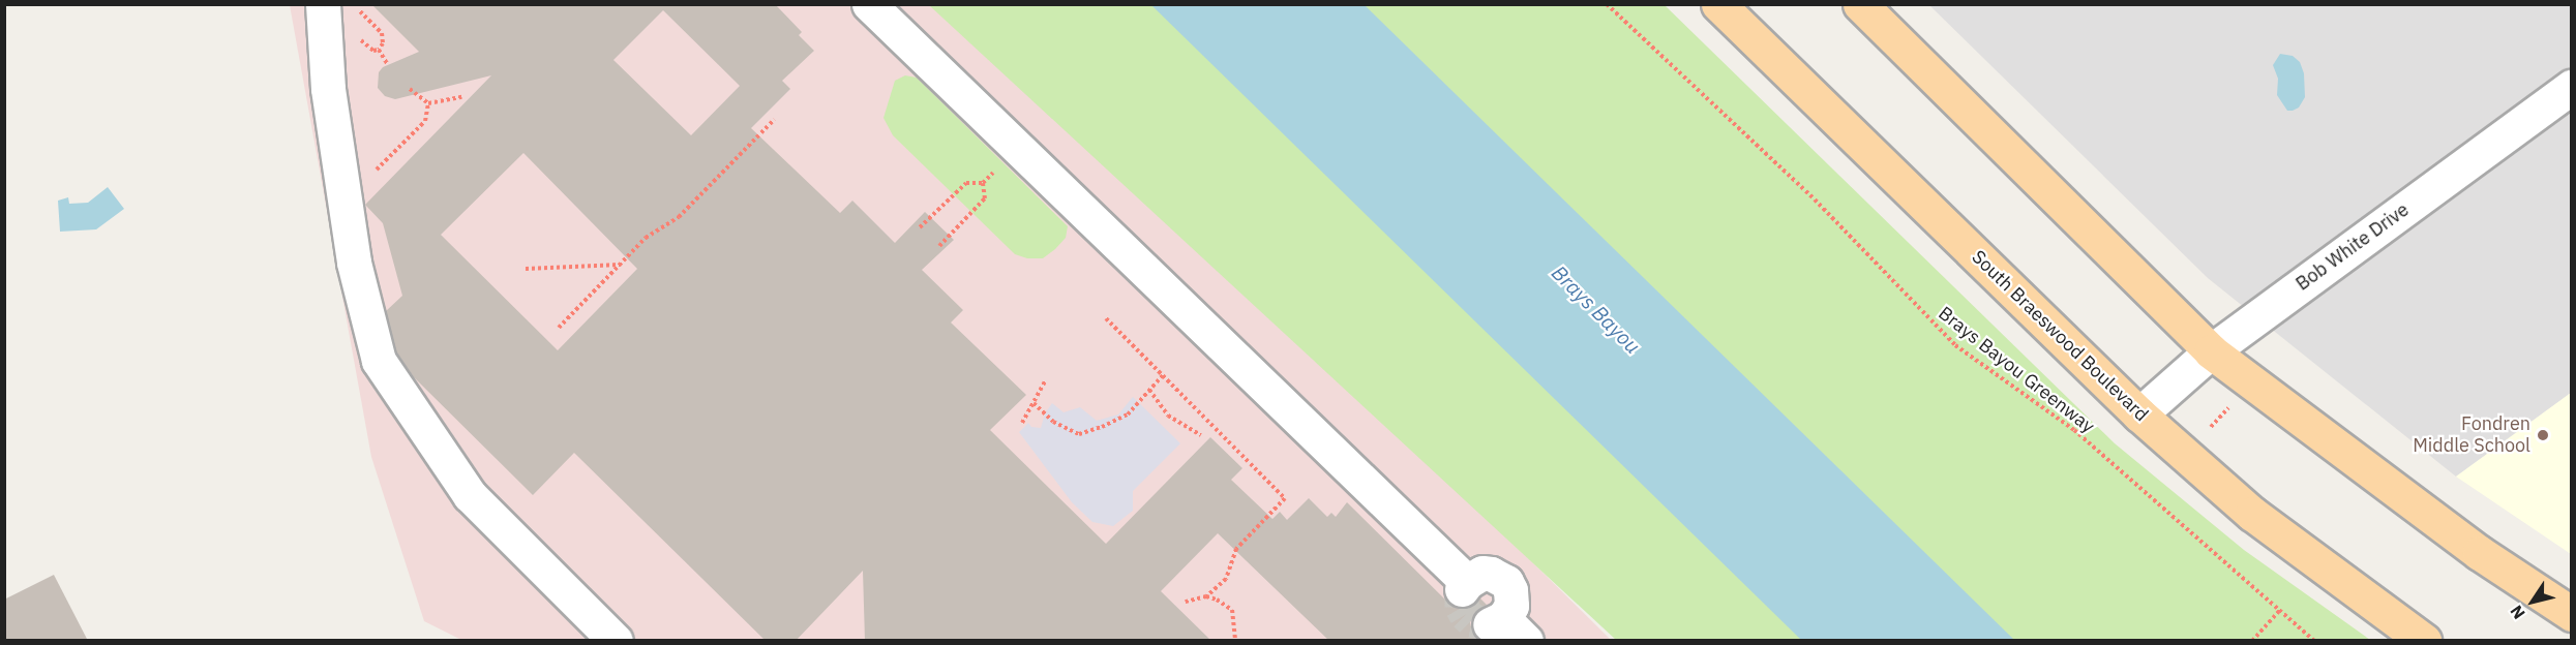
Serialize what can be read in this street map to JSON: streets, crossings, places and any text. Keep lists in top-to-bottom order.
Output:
{
  "streets": {
    "main road": ["South Braeswood Boulevard"],
    "street": ["Bob White Drive"],
    "path": ["Brays Bayou Greenway"]
  },
  "crossings": [
    ["Bob White Drive", "South Braeswood Boulevard"]
  ],
  "water": ["Brays Bayou"],
  "places": ["Fondren Middle School"],
  "north": "bottom left"
}
